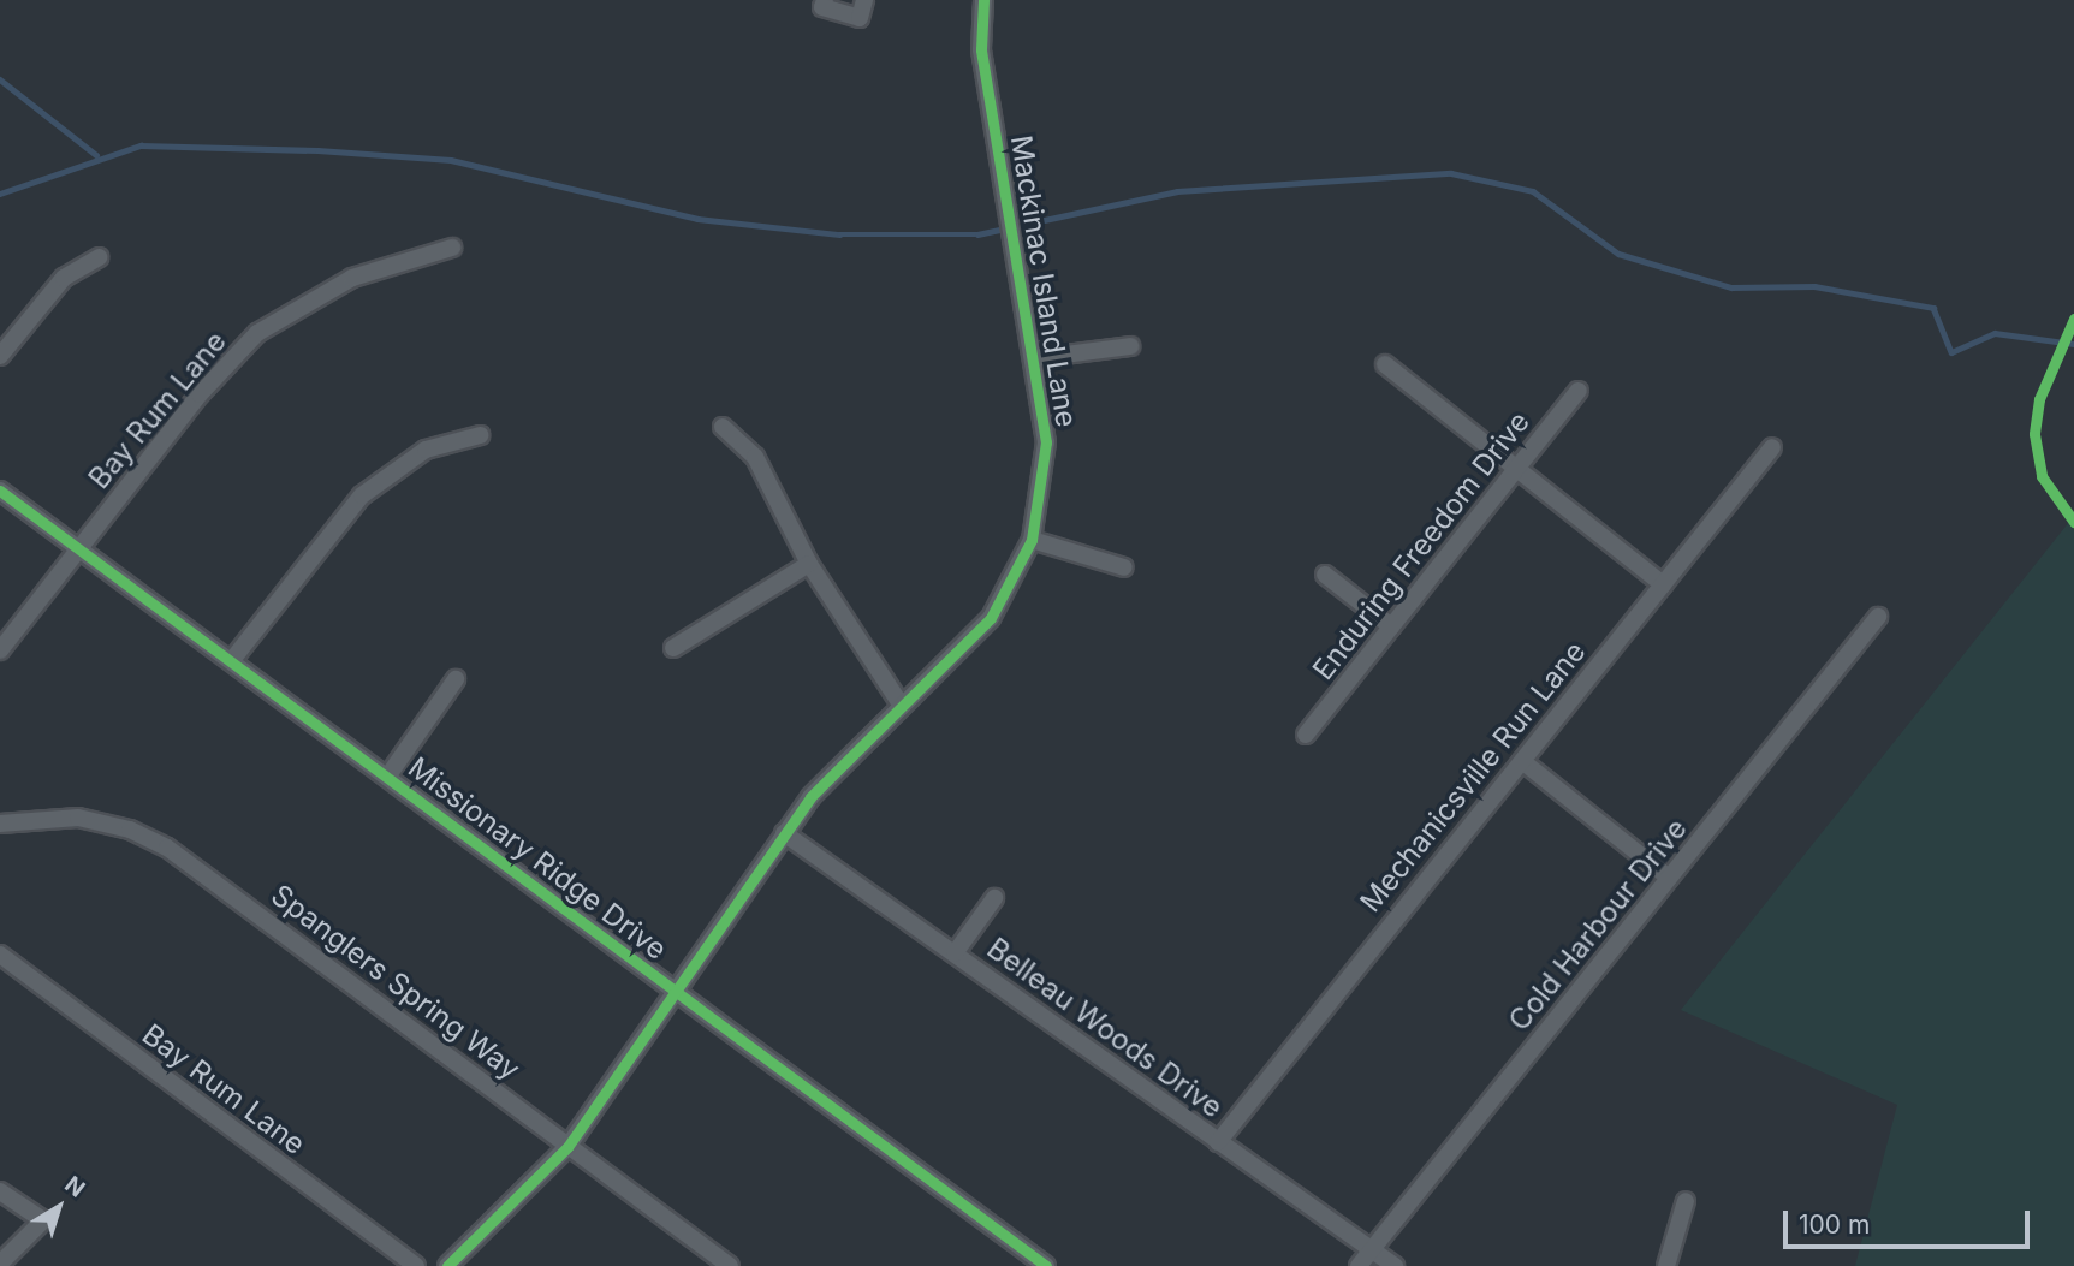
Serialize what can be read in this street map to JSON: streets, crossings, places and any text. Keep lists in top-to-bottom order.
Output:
{
  "streets": {
    "street": [
      "Mackinac Island Lane",
      "Bay Rum Lane",
      "Enduring Freedom Drive",
      "Mechanicsville Run Lane",
      "Missionary Ridge Drive",
      "Cold Harbour Drive",
      "Spanglers Spring Way",
      "Belleau Woods Drive"
    ]
  },
  "crossings": [
    ["Mackinac Island Lane", "Missionary Ridge Drive"],
    ["Mackinac Island Lane", "Spanglers Spring Way"],
    ["Mackinac Island Lane", "Belleau Woods Drive"],
    ["Bay Rum Lane", "Missionary Ridge Drive"],
    ["Mechanicsville Run Lane", "Belleau Woods Drive"],
    ["Cold Harbour Drive", "Belleau Woods Drive"]
  ],
  "scale_bar": "100 m",
  "north": "top right"
}
